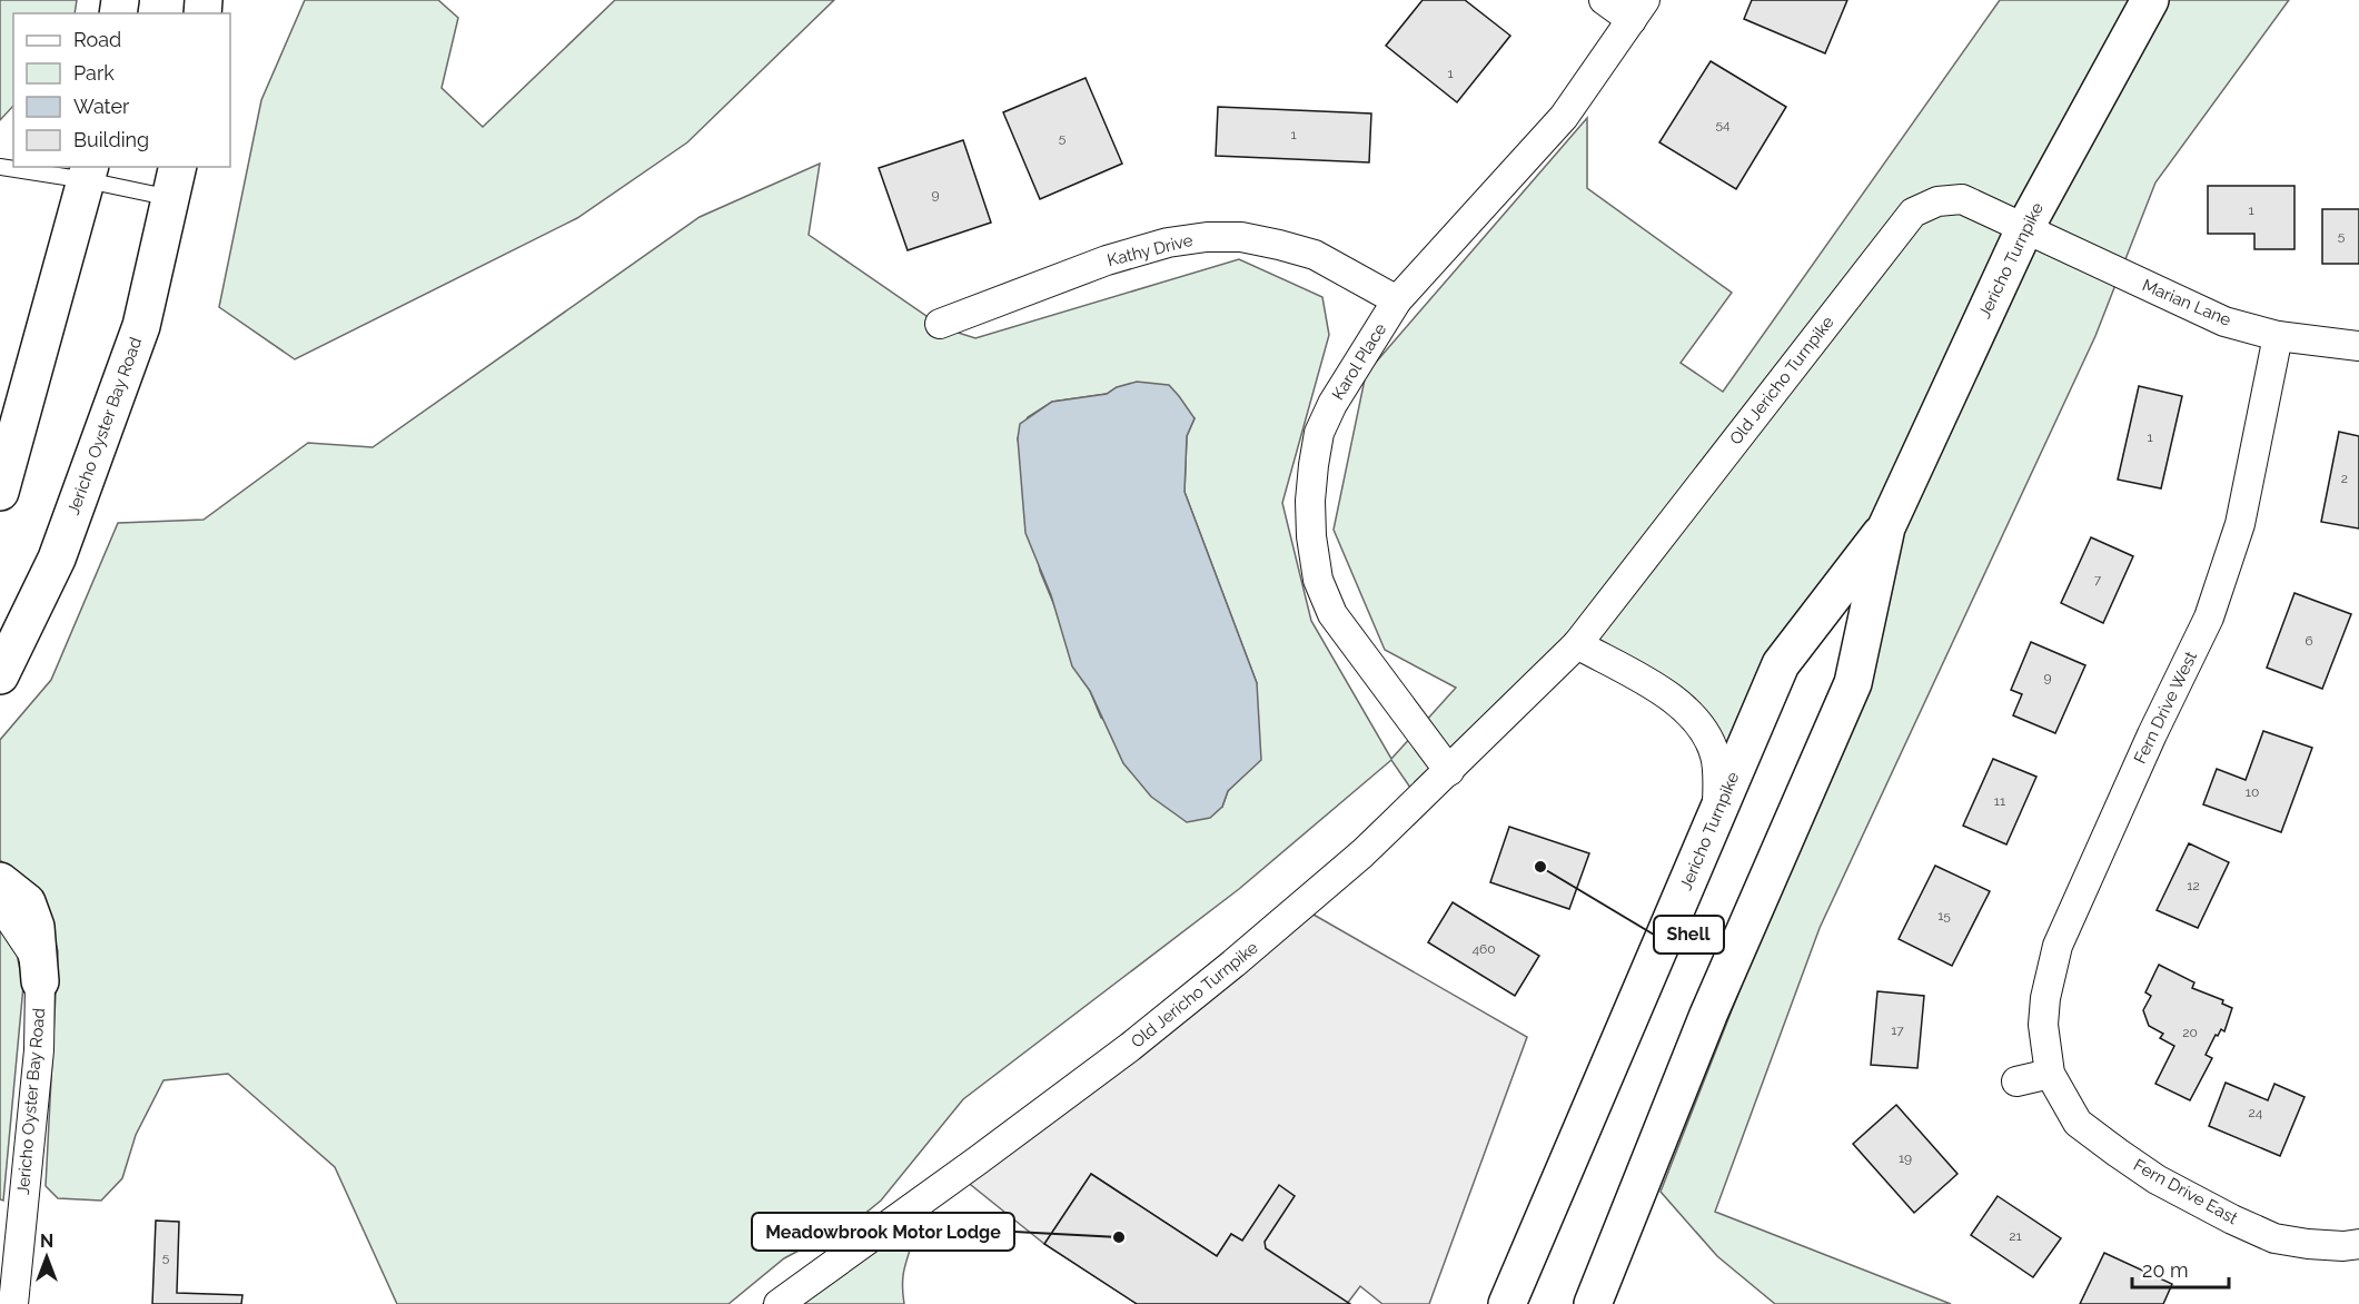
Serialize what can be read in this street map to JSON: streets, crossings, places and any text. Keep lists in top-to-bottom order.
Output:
{
  "streets": {
    "main road": ["Jericho Turnpike", "Jericho Oyster Bay Road"],
    "street": [
      "Kathy Drive",
      "Marian Lane",
      "Karol Place",
      "Old Jericho Turnpike",
      "Fern Drive West",
      "Fern Drive East"
    ]
  },
  "crossings": [
    ["Kathy Drive", "Karol Place"],
    ["Jericho Turnpike", "Marian Lane"],
    ["Jericho Turnpike", "Old Jericho Turnpike"],
    ["Marian Lane", "Old Jericho Turnpike"],
    ["Marian Lane", "Fern Drive West"],
    ["Karol Place", "Old Jericho Turnpike"],
    ["Fern Drive West", "Fern Drive East"]
  ],
  "places": ["Shell", "Meadowbrook Motor Lodge"],
  "house_numbers": [
    "1",
    "54",
    "1",
    "5",
    "9",
    "1",
    "5",
    "1",
    "2",
    "7",
    "6",
    "9",
    "10",
    "11",
    "12",
    "15",
    "460",
    "17",
    "20",
    "24",
    "19",
    "21",
    "5"
  ],
  "legend": [
    "Road",
    "Park",
    "Water",
    "Building"
  ],
  "scale_bar": "20 m",
  "north": "top"
}
